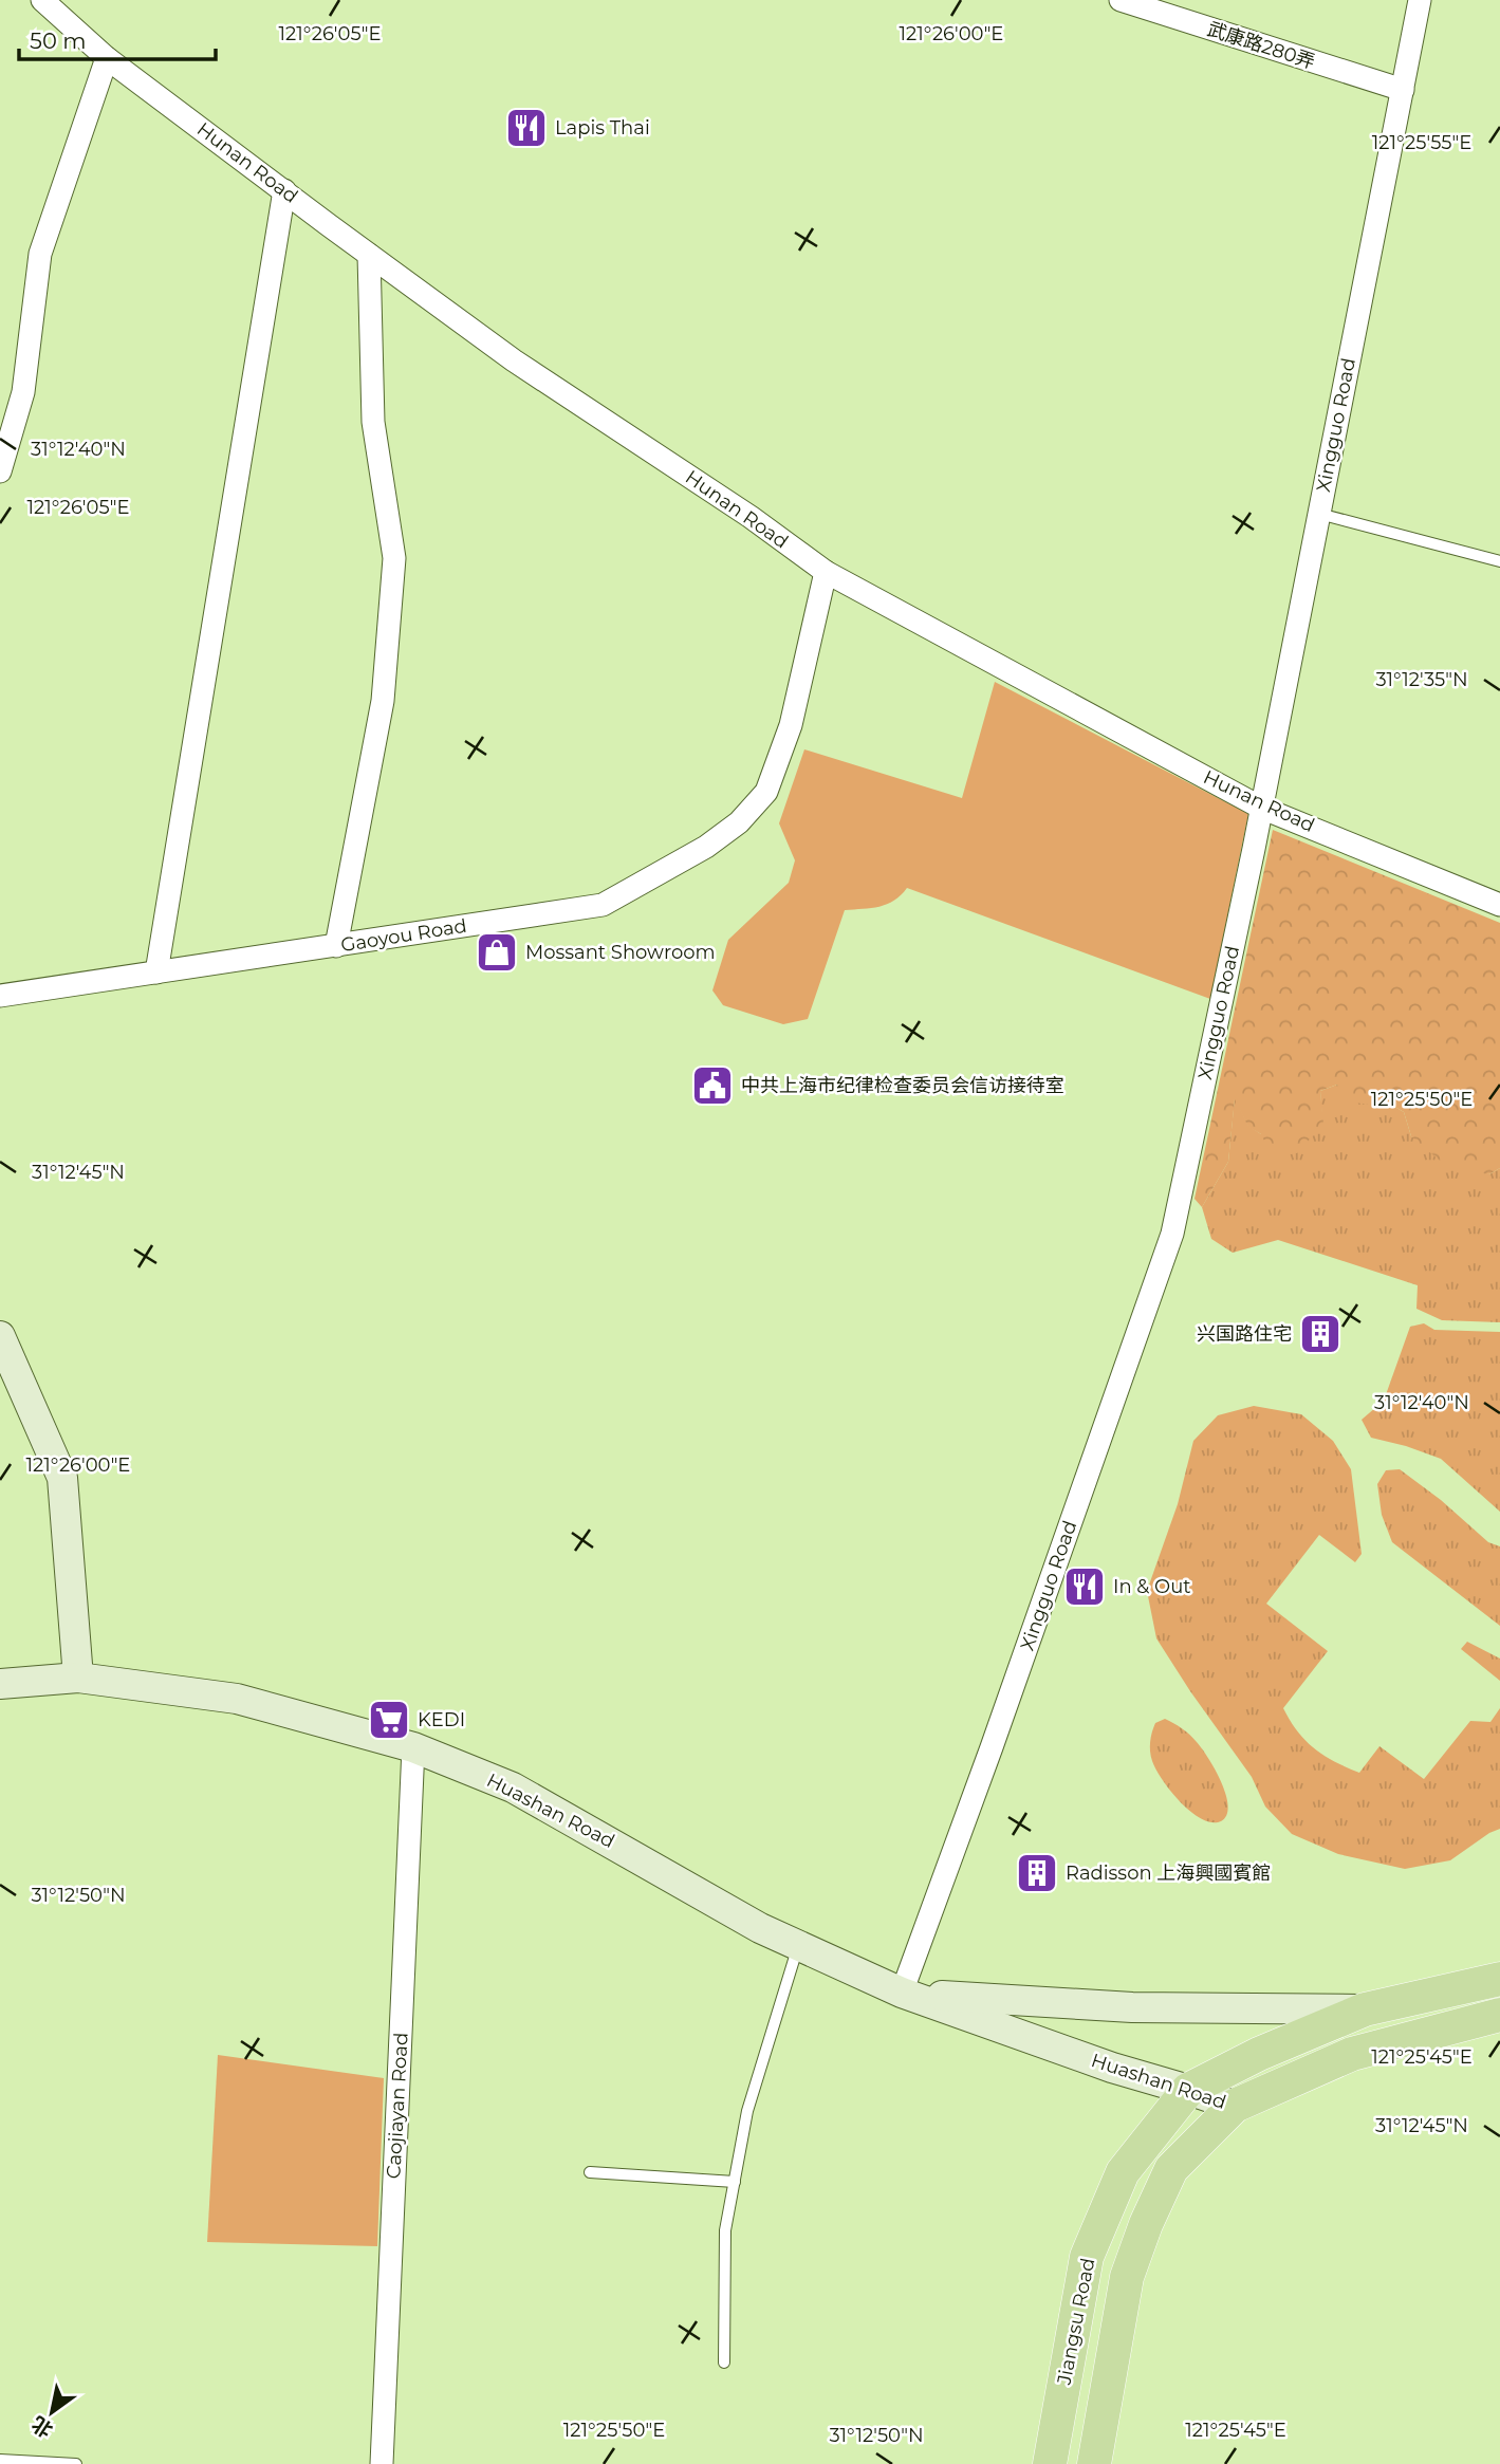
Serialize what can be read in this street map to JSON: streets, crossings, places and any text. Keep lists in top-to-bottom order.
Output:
{
  "streets": {
    "main road": ["Huashan Road", "Jiangsu Road"],
    "street": [
      "武康路280弄",
      "Hunan Road",
      "Xingguo Road",
      "Gaoyou Road",
      "Caojiayan Road"
    ]
  },
  "crossings": [
    ["武康路280弄", "Xingguo Road"],
    ["Hunan Road", "Xingguo Road"],
    ["Hunan Road", "Gaoyou Road"],
    ["Xingguo Road", "Huashan Road"],
    ["Huashan Road", "Caojiayan Road"],
    ["Huashan Road", "Jiangsu Road"]
  ],
  "places": {
    "restaurant": ["Lapis Thai", "In & Out"],
    "shop": ["Mossant Showroom"],
    "public building": ["中共上海市纪律检查委员会信访接待室"],
    "building": ["兴国路住宅", "Radisson 上海興國賓館"],
    "supermarket": ["KEDI"]
  },
  "scale_bar": "50 m",
  "north": "bottom left",
  "coordinates": [
    "121°26'05\"E",
    "121°26'00\"E",
    "121°25'55\"E",
    "31°12'40\"N",
    "31°12'35\"N",
    "121°25'50\"E",
    "31°12'45\"N",
    "31°12'50\"N",
    "121°25'45\"E"
  ]
}
